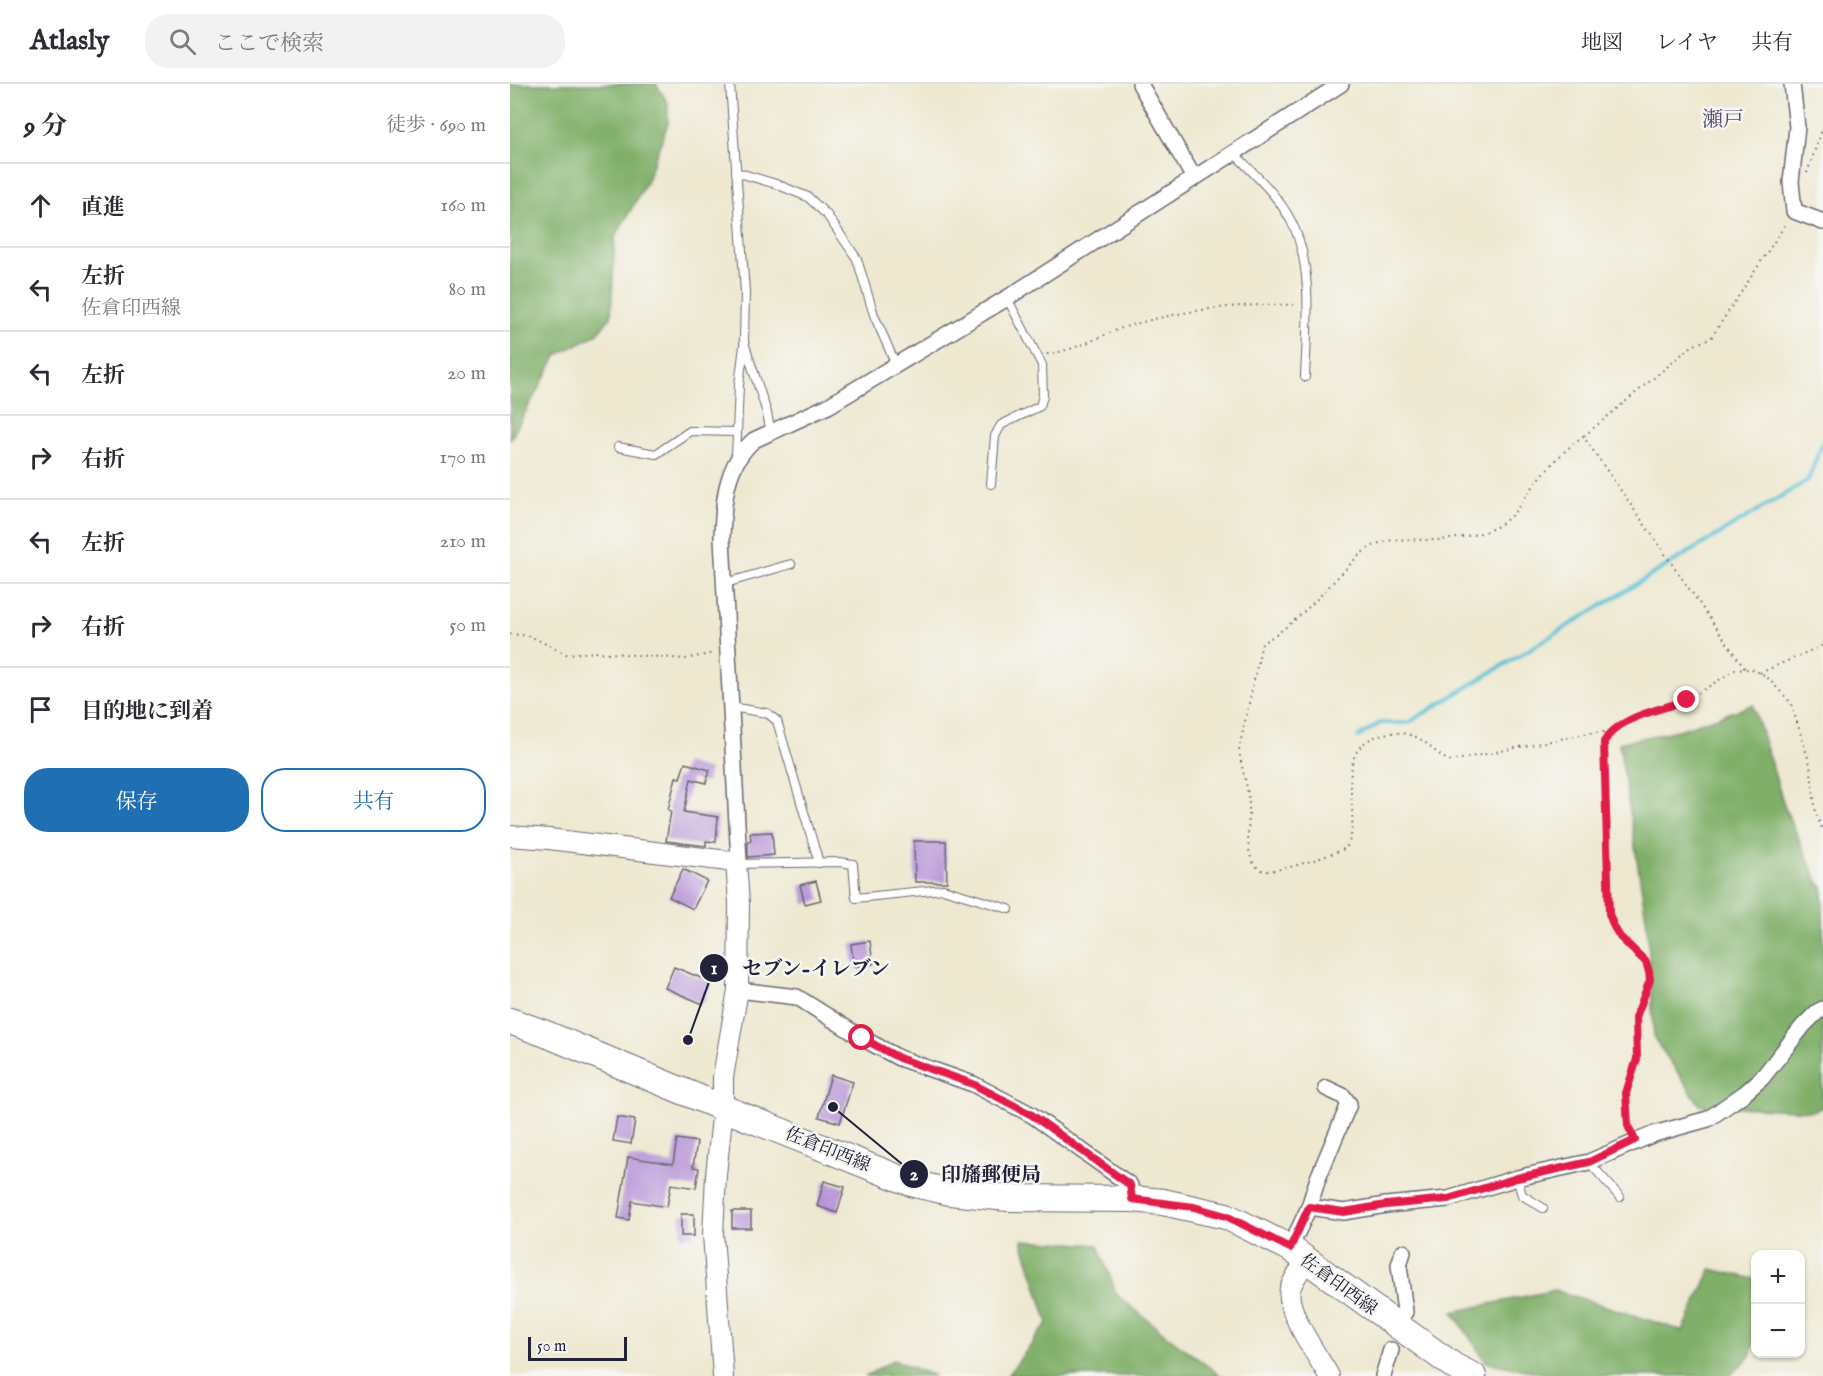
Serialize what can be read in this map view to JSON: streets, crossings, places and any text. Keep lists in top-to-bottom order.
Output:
{
  "streets": {
    "main road": ["佐倉印西線"]
  },
  "districts": ["瀬戸"],
  "places": ["セブン-イレブン", "印旛郵便局"],
  "scale_bar": "50 m",
  "page": {
    "header": "Atlasly",
    "search": "ここで検索",
    "nav": ["地図", "レイヤ", "共有"],
    "heading": ["9 分", "徒歩 · 690 m"],
    "list": [
      ["直進", "160 m"],
      ["左折", "佐倉印西線", "80 m"],
      ["左折", "20 m"],
      ["右折", "170 m"],
      ["左折", "210 m"],
      ["右折", "50 m"],
      "目的地に到着"
    ],
    "buttons": ["保存", "共有"],
    "map_buttons": ["+", "−"],
    "scale": "50 m"
  }
}
